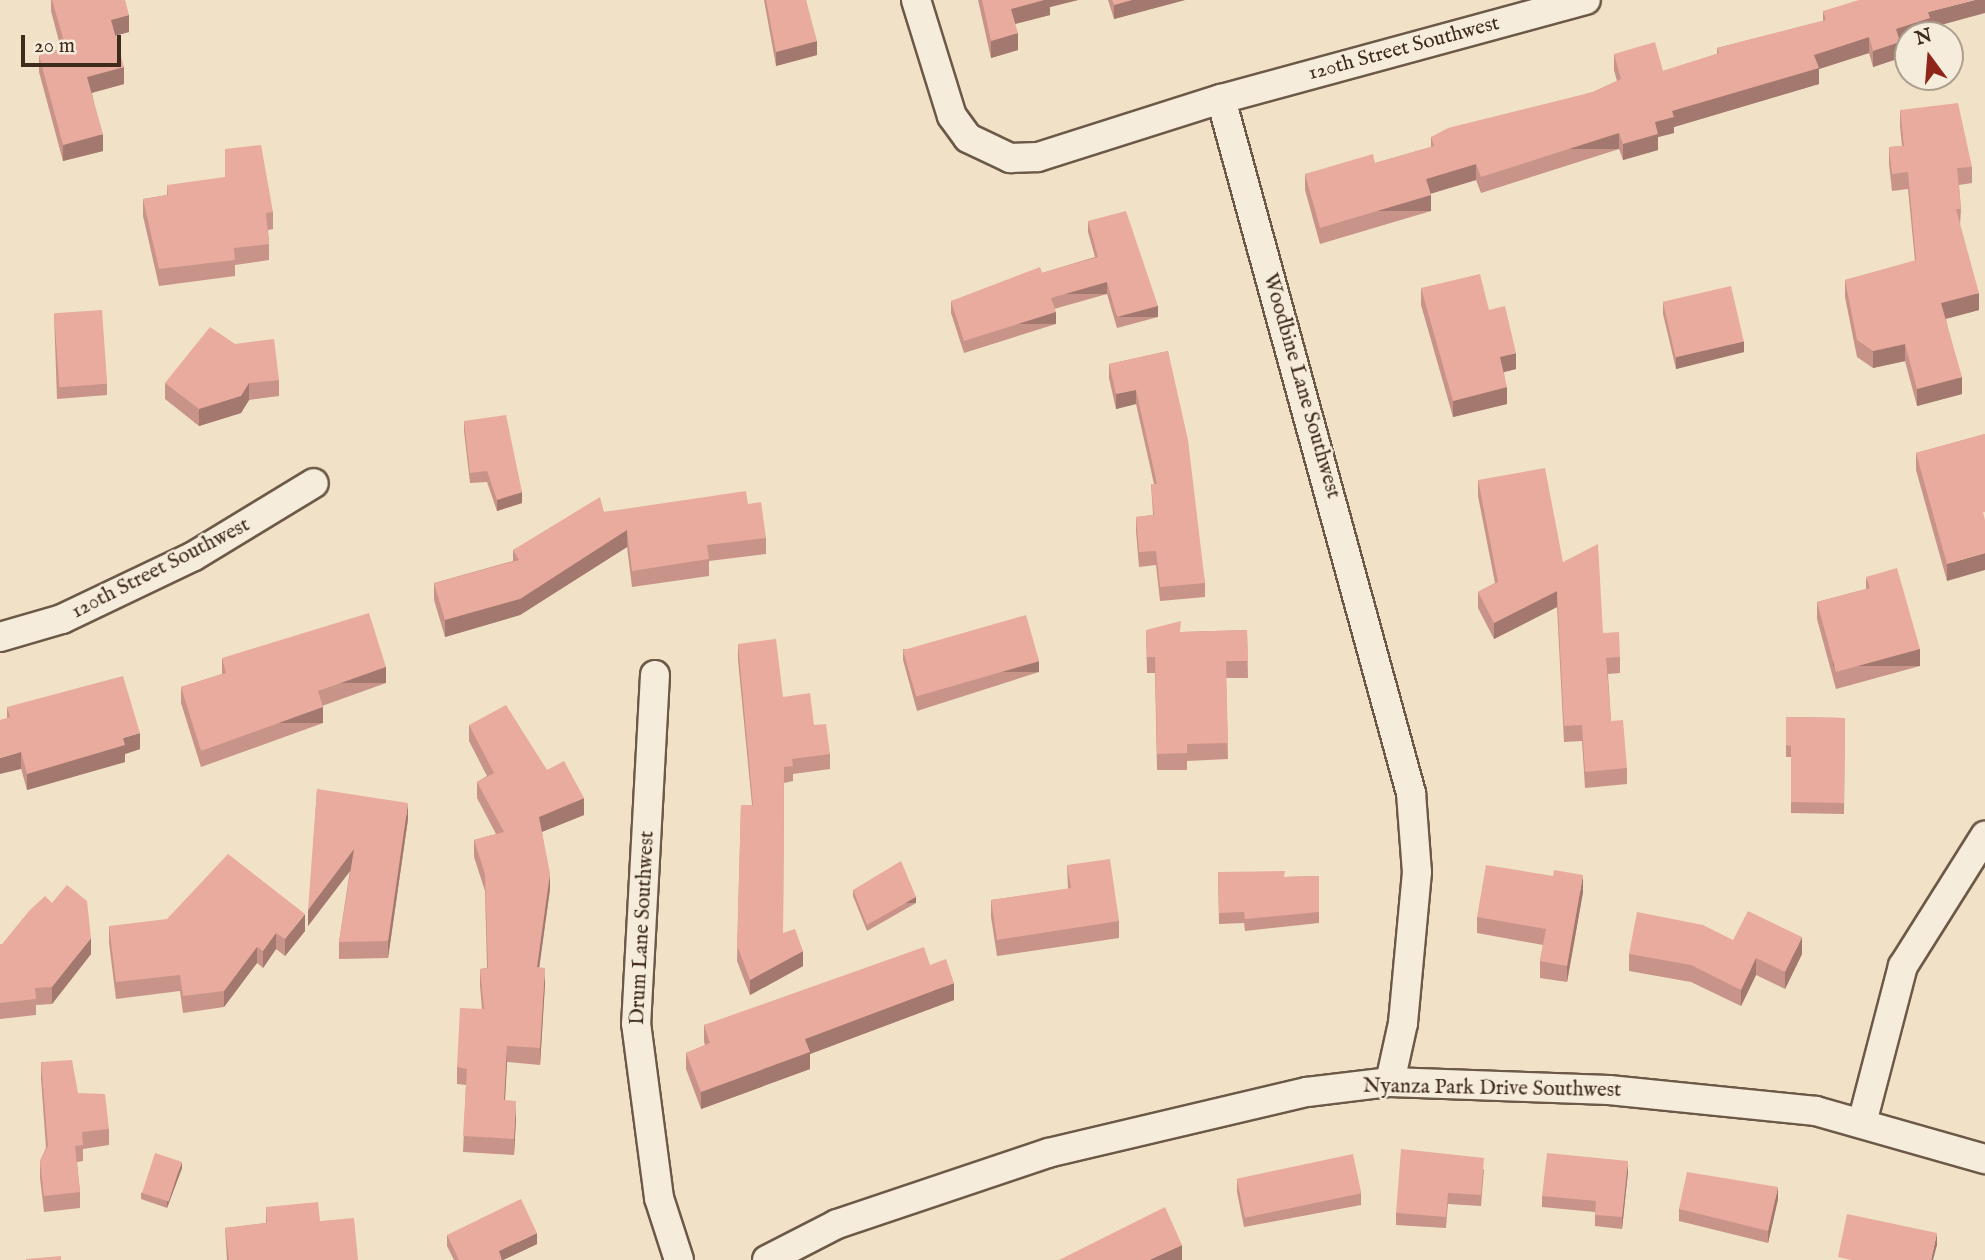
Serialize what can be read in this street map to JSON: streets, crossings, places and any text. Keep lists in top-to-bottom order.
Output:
{
  "streets": {
    "street": [
      "120th Street Southwest",
      "Woodbine Lane Southwest",
      "Drum Lane Southwest",
      "Nyanza Park Drive Southwest"
    ]
  },
  "crossings": [
    ["120th Street Southwest", "Woodbine Lane Southwest"],
    ["Woodbine Lane Southwest", "Nyanza Park Drive Southwest"]
  ],
  "scale_bar": "20 m",
  "north": "top"
}
